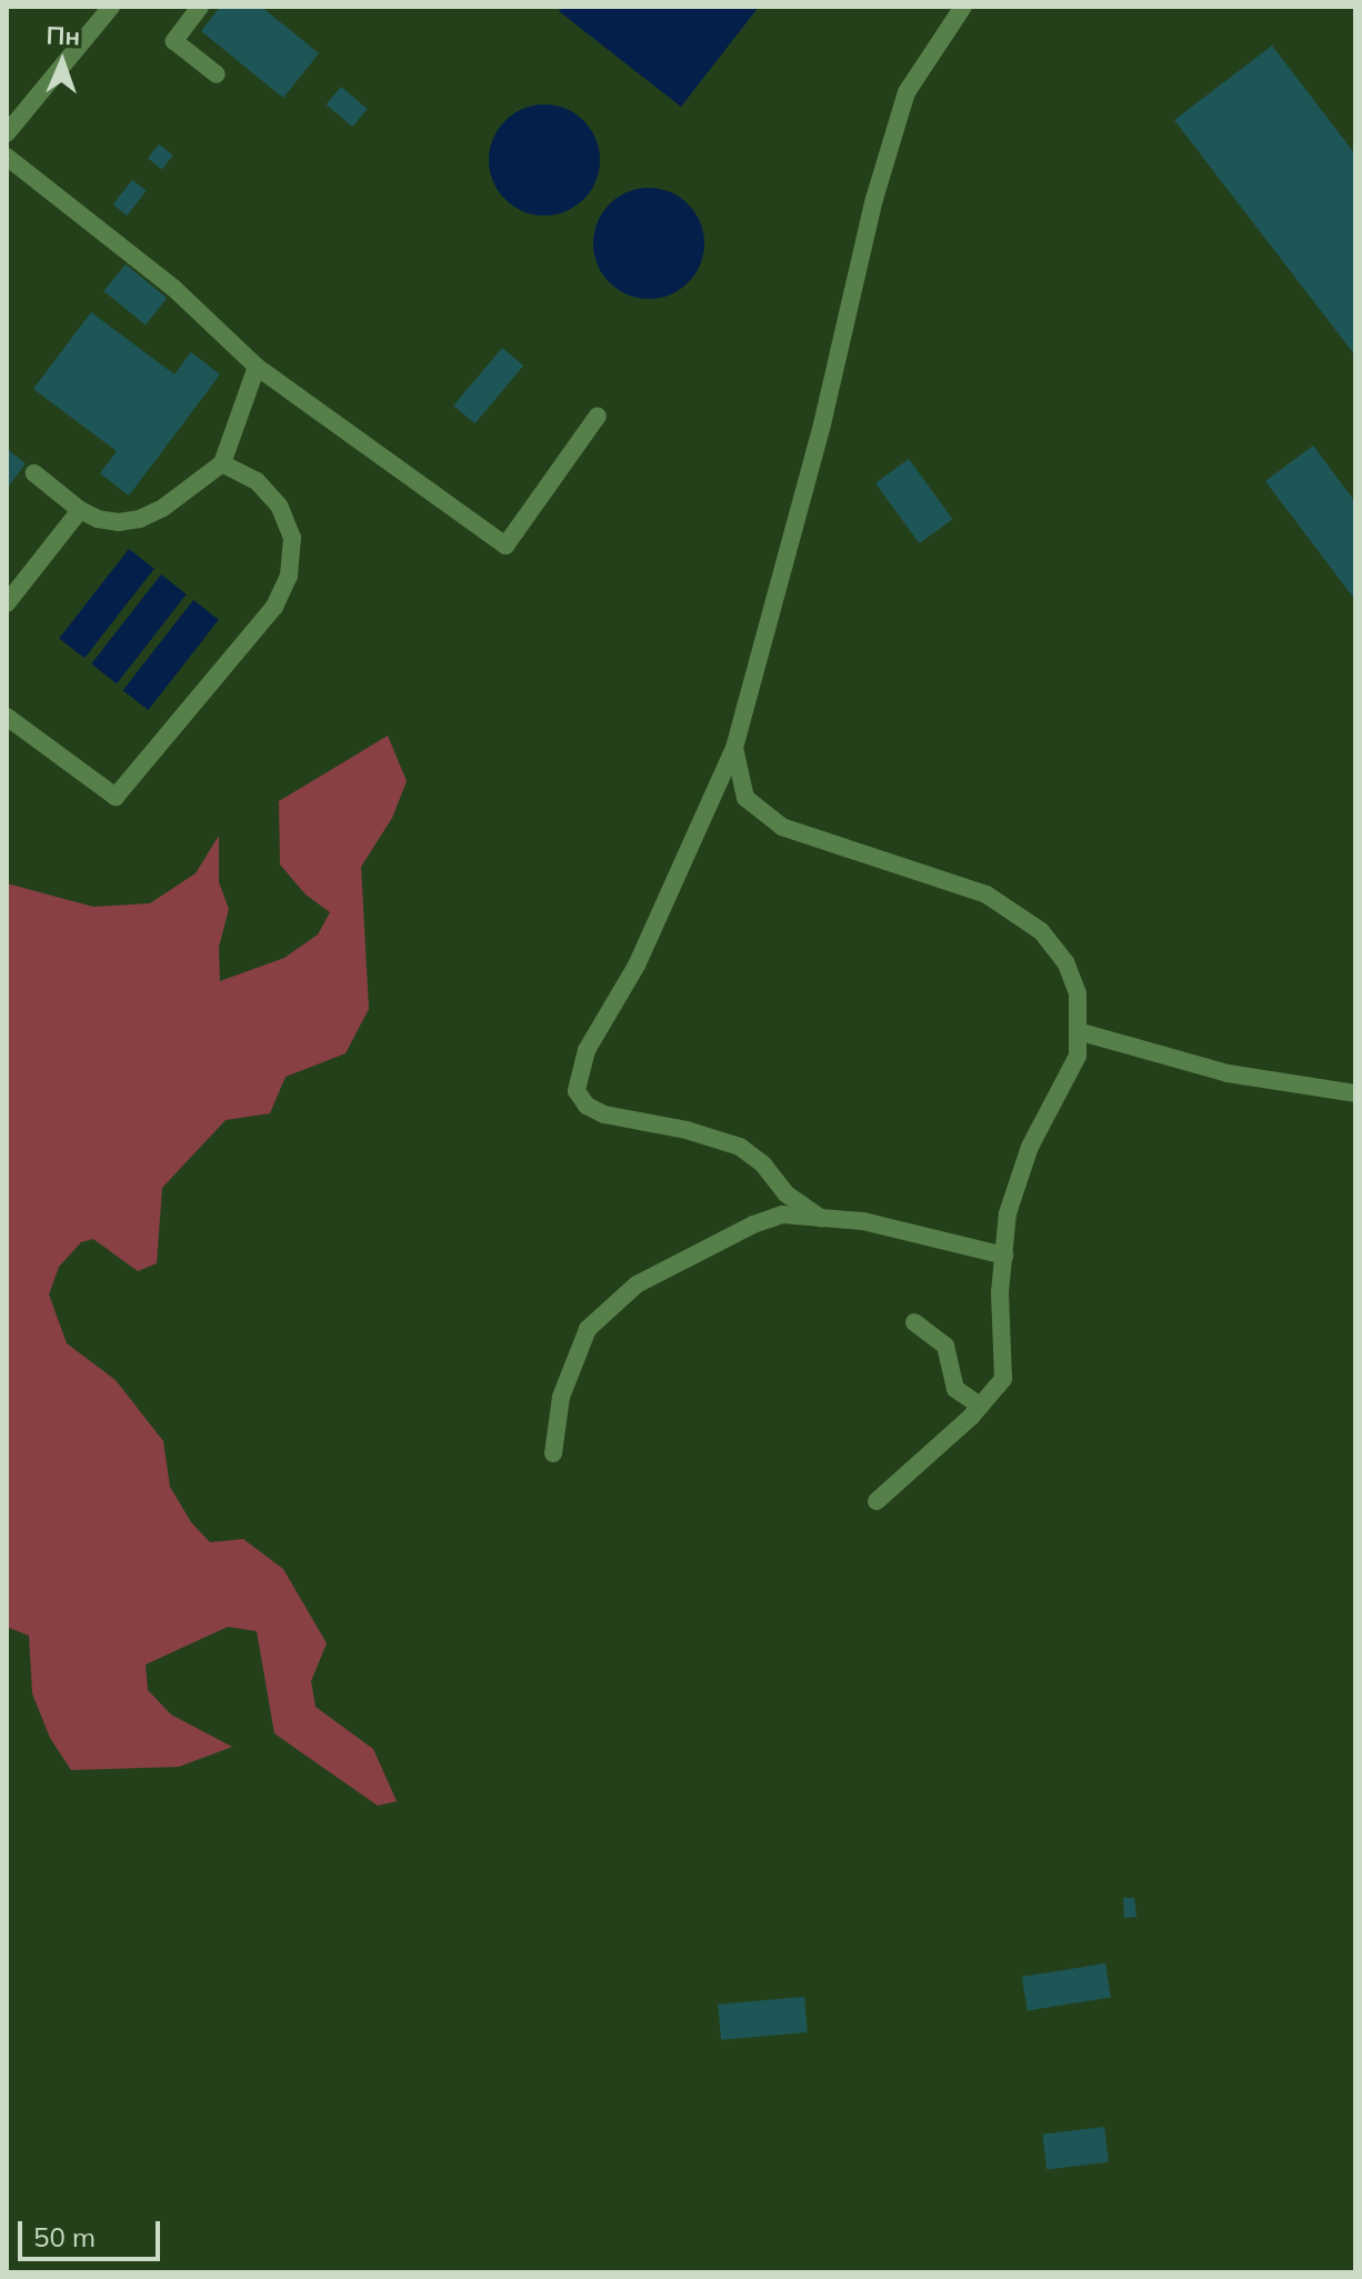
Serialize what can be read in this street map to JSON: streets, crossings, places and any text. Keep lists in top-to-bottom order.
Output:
{
  "scale_bar": "50 m",
  "north": "top"
}
